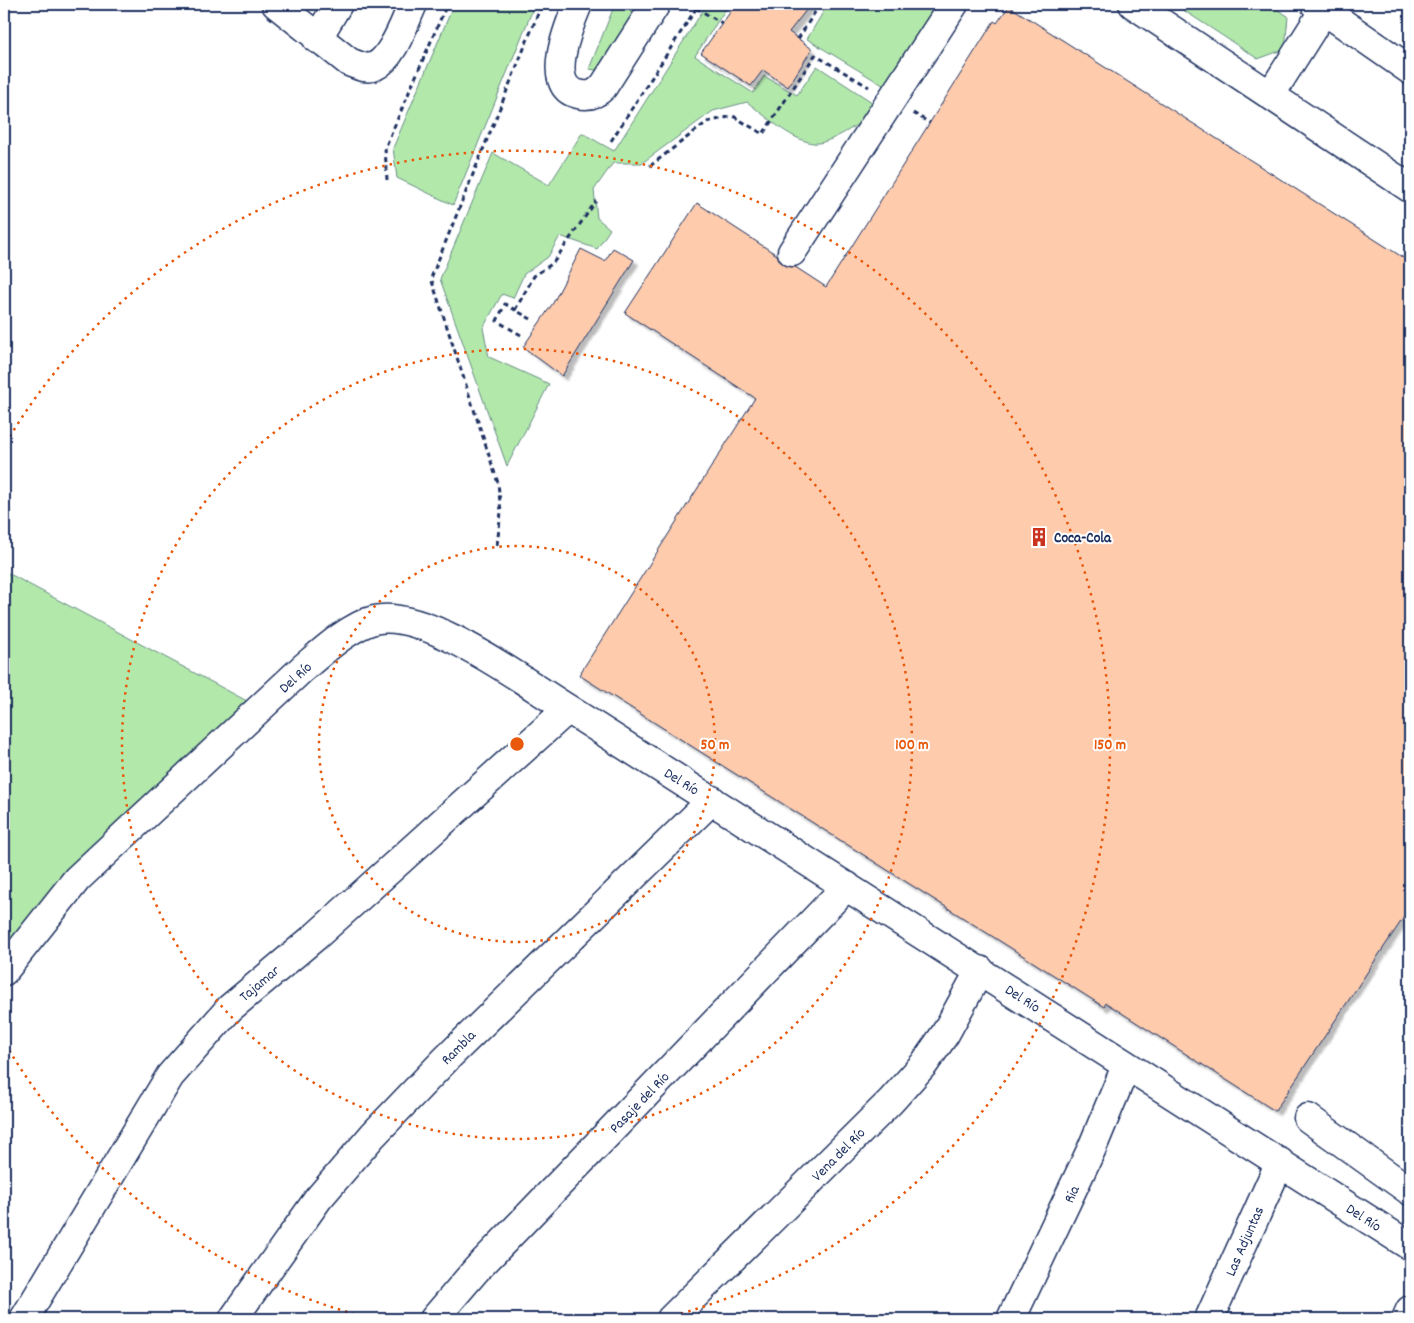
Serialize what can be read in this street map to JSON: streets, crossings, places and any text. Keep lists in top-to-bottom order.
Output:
{
  "streets": {
    "street": [
      "Del Río",
      "Tajamar",
      "Rambla",
      "Pasaje del Río",
      "Vena del Río",
      "Ria",
      "Las Adjuntas"
    ]
  },
  "crossings": [
    ["Del Río", "Tajamar"],
    ["Del Río", "Rambla"],
    ["Del Río", "Pasaje del Río"],
    ["Del Río", "Vena del Río"],
    ["Del Río", "Ria"],
    ["Del Río", "Las Adjuntas"]
  ],
  "places": {
    "building": ["Coca-Cola"]
  },
  "rings": ["50 m", "100 m", "150 m"]
}
